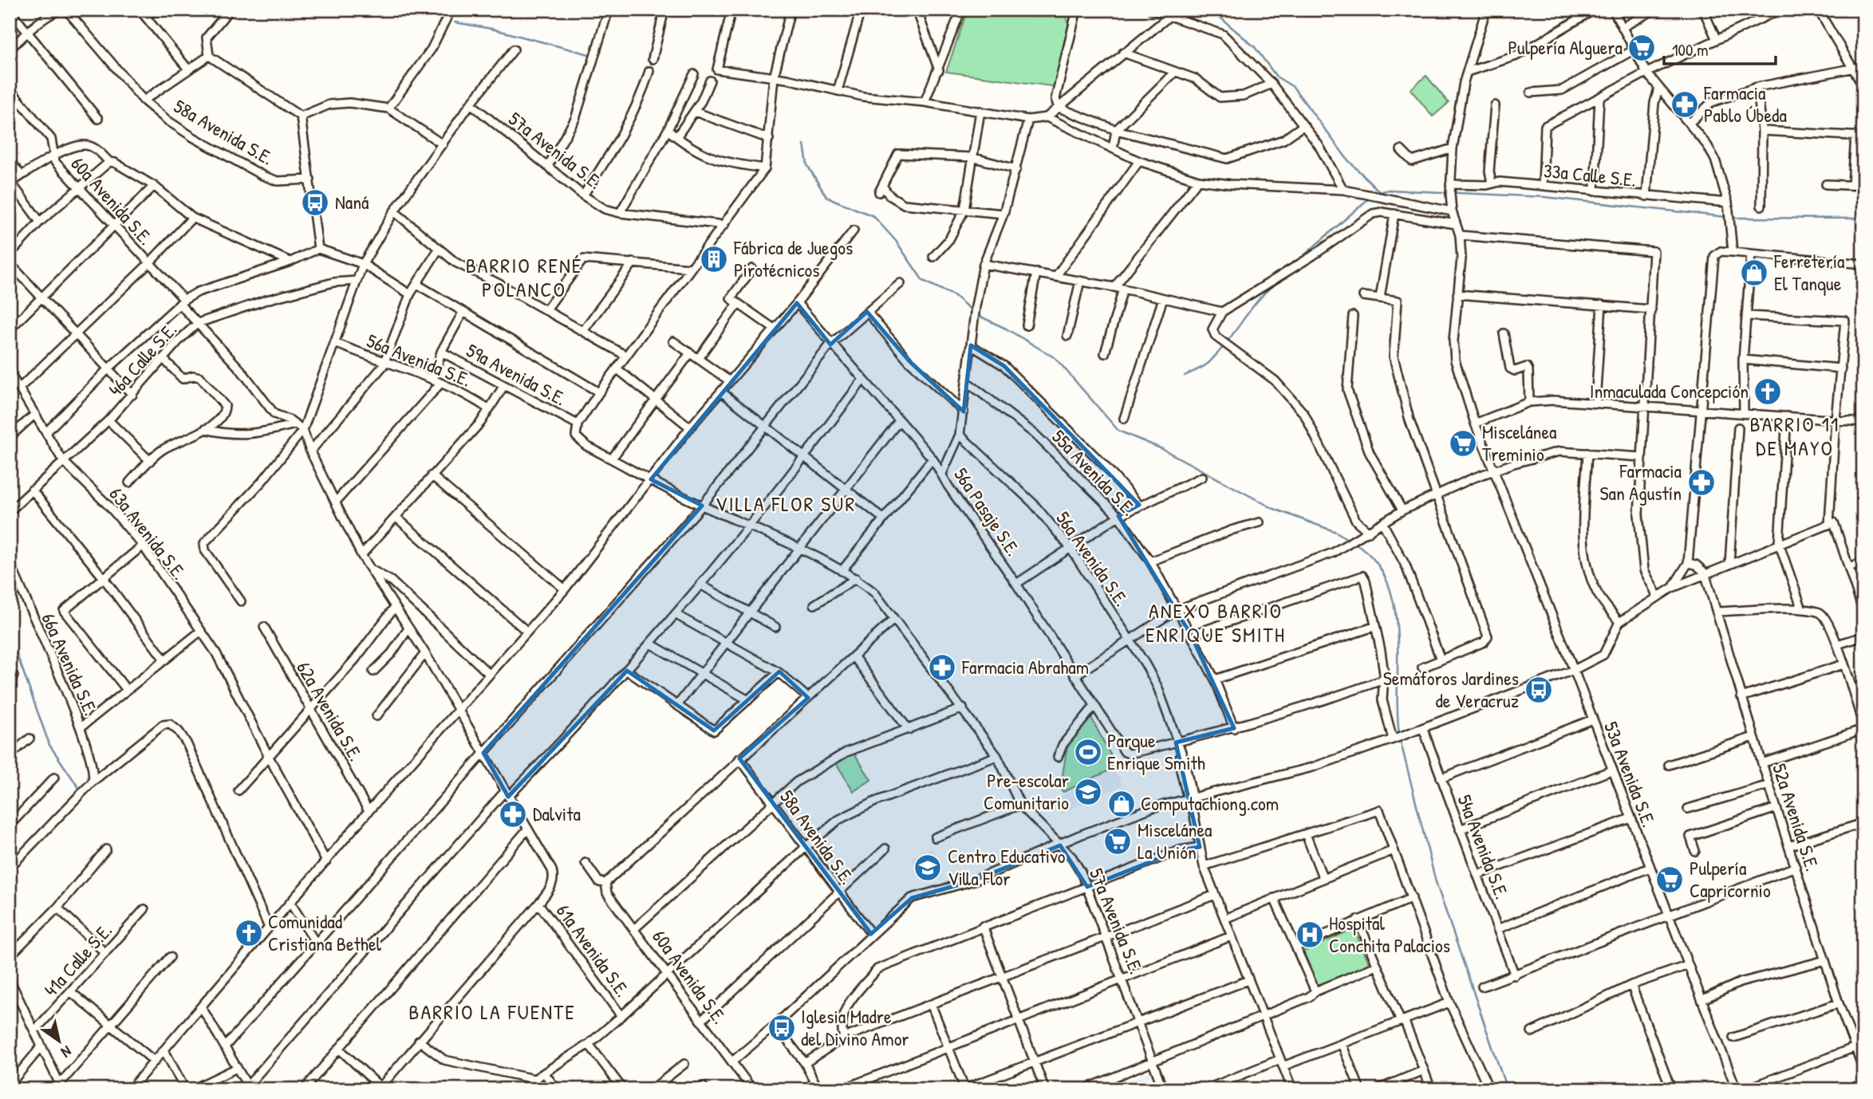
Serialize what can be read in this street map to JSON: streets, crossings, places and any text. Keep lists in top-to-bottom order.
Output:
{
  "streets": {
    "street": [
      "58a Avenida S.E.",
      "57a Avenida S.E.",
      "33a Calle S.E.",
      "60a Avenida S.E.",
      "46a Calle S.E.",
      "56a Avenida S.E.",
      "59a Avenida S.E.",
      "55a Avenida S.E.",
      "56a Pasaje S.E.",
      "63a Avenida S.E.",
      "66a Avenida S.E.",
      "62a Avenida S.E.",
      "53a Avenida S.E.",
      "52a Avenida S.E.",
      "54a Avenida S.E.",
      "61a Avenida S.E.",
      "41a Calle S.E."
    ]
  },
  "crossings": [
    ["57a Avenida S.E.", "59a Avenida S.E."],
    ["33a Calle S.E.", "53a Avenida S.E."],
    ["60a Avenida S.E.", "46a Calle S.E."],
    ["46a Calle S.E.", "63a Avenida S.E."],
    ["56a Avenida S.E.", "56a Pasaje S.E."]
  ],
  "districts": [
    "BARRIO RENÉ POLANCO",
    "BARRIO 11 DE MAYO",
    "VILLA FLOR SUR",
    "ANEXO BARRIO ENRIQUE SMITH",
    "BARRIO LA FUENTE"
  ],
  "places": {
    "supermarket": [
      "Pulpería Alguera",
      "Miscelánea Treminio",
      "Miscelánea La Unión",
      "Pulpería Capricornio"
    ],
    "pharmacy": [
      "Farmacia Pablo Úbeda",
      "Farmacia San Agustín",
      "Farmacia Abraham",
      "Dalvita"
    ],
    "bus stop": ["Naná", "Semáforos Jardines de Veracruz", "Iglesia Madre del Divino Amor"],
    "building": ["Fábrica de Juegos Pirotécnicos"],
    "shop": ["Ferretería El Tanque", "Computachiong.com"],
    "church": ["Inmaculada Concepción", "Comunidad Cristiana Bethel"],
    "sports": ["Parque Enrique Smith"],
    "school or university": ["Pre-escolar Comunitario", "Centro Educativo Villa Flor"],
    "hospital": ["Hospital Conchita Palacios"]
  },
  "scale_bar": "100 m",
  "north": "bottom right"
}
